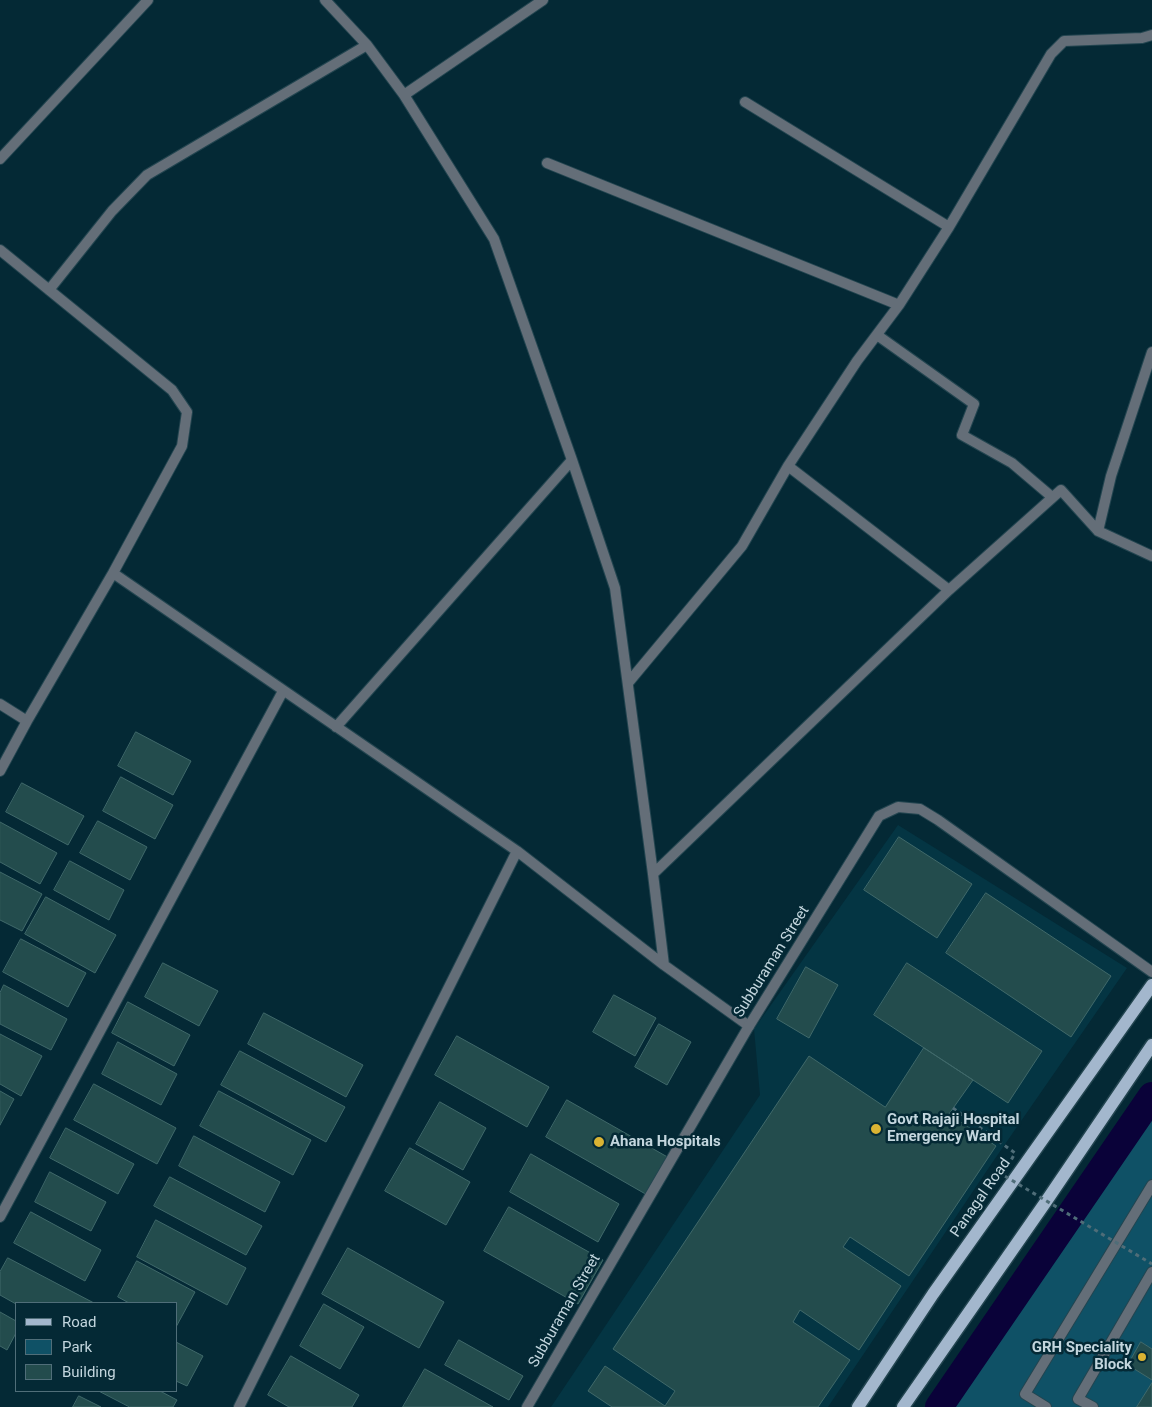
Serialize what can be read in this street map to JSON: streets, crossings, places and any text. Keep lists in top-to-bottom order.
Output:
{
  "streets": {
    "main road": ["Panagal Road"],
    "street": ["Subburaman Street"]
  },
  "places": ["Govt Rajaji Hospital Emergency Ward", "Ahana Hospitals", "GRH Speciality Block"],
  "legend": ["Road", "Park", "Building"]
}
